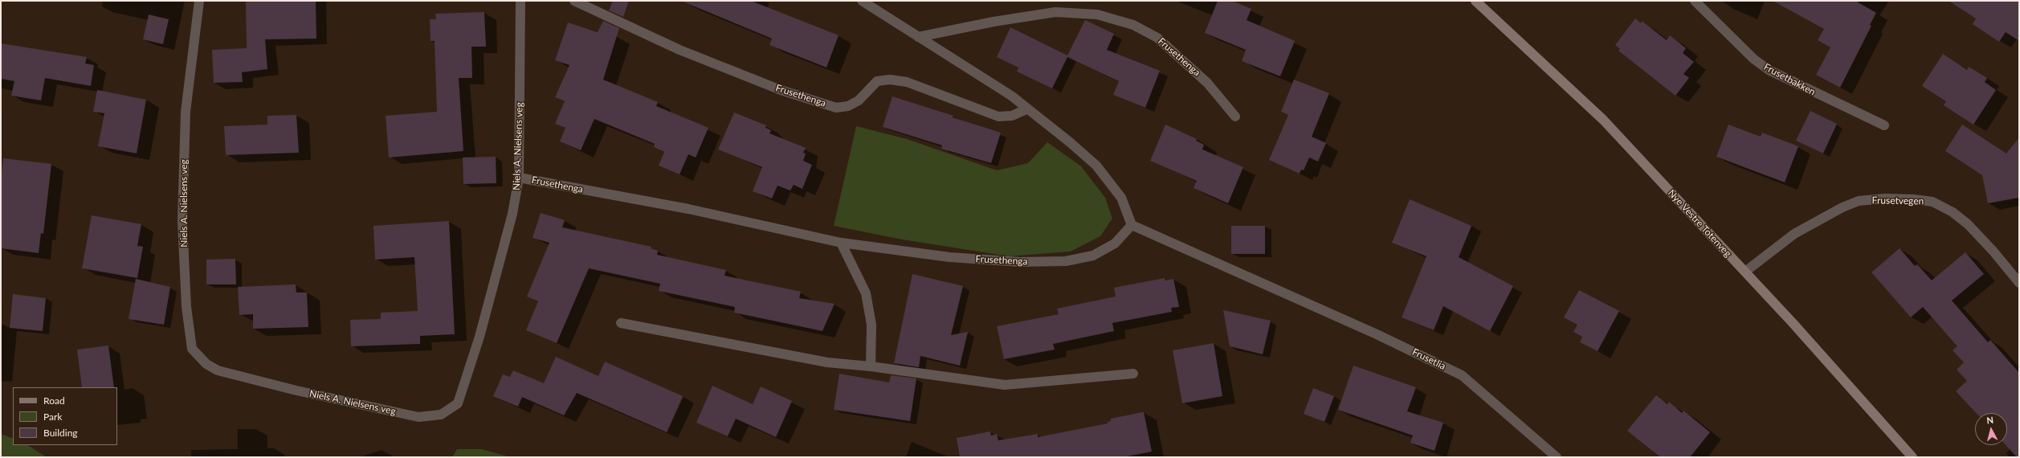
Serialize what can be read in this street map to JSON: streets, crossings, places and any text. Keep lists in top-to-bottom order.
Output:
{
  "streets": {
    "main road": ["Nye Vestre Totenveg"],
    "street": [
      "Frusethenga",
      "Frusetbakken",
      "Niels A. Nielsens veg",
      "Frusetvegen",
      "Frusetlia"
    ]
  },
  "crossings": [
    ["Frusethenga", "Niels A. Nielsens veg"],
    ["Frusethenga", "Frusetlia"],
    ["Frusetvegen", "Nye Vestre Totenveg"]
  ],
  "legend": ["Road", "Park", "Building"],
  "north": "top"
}
